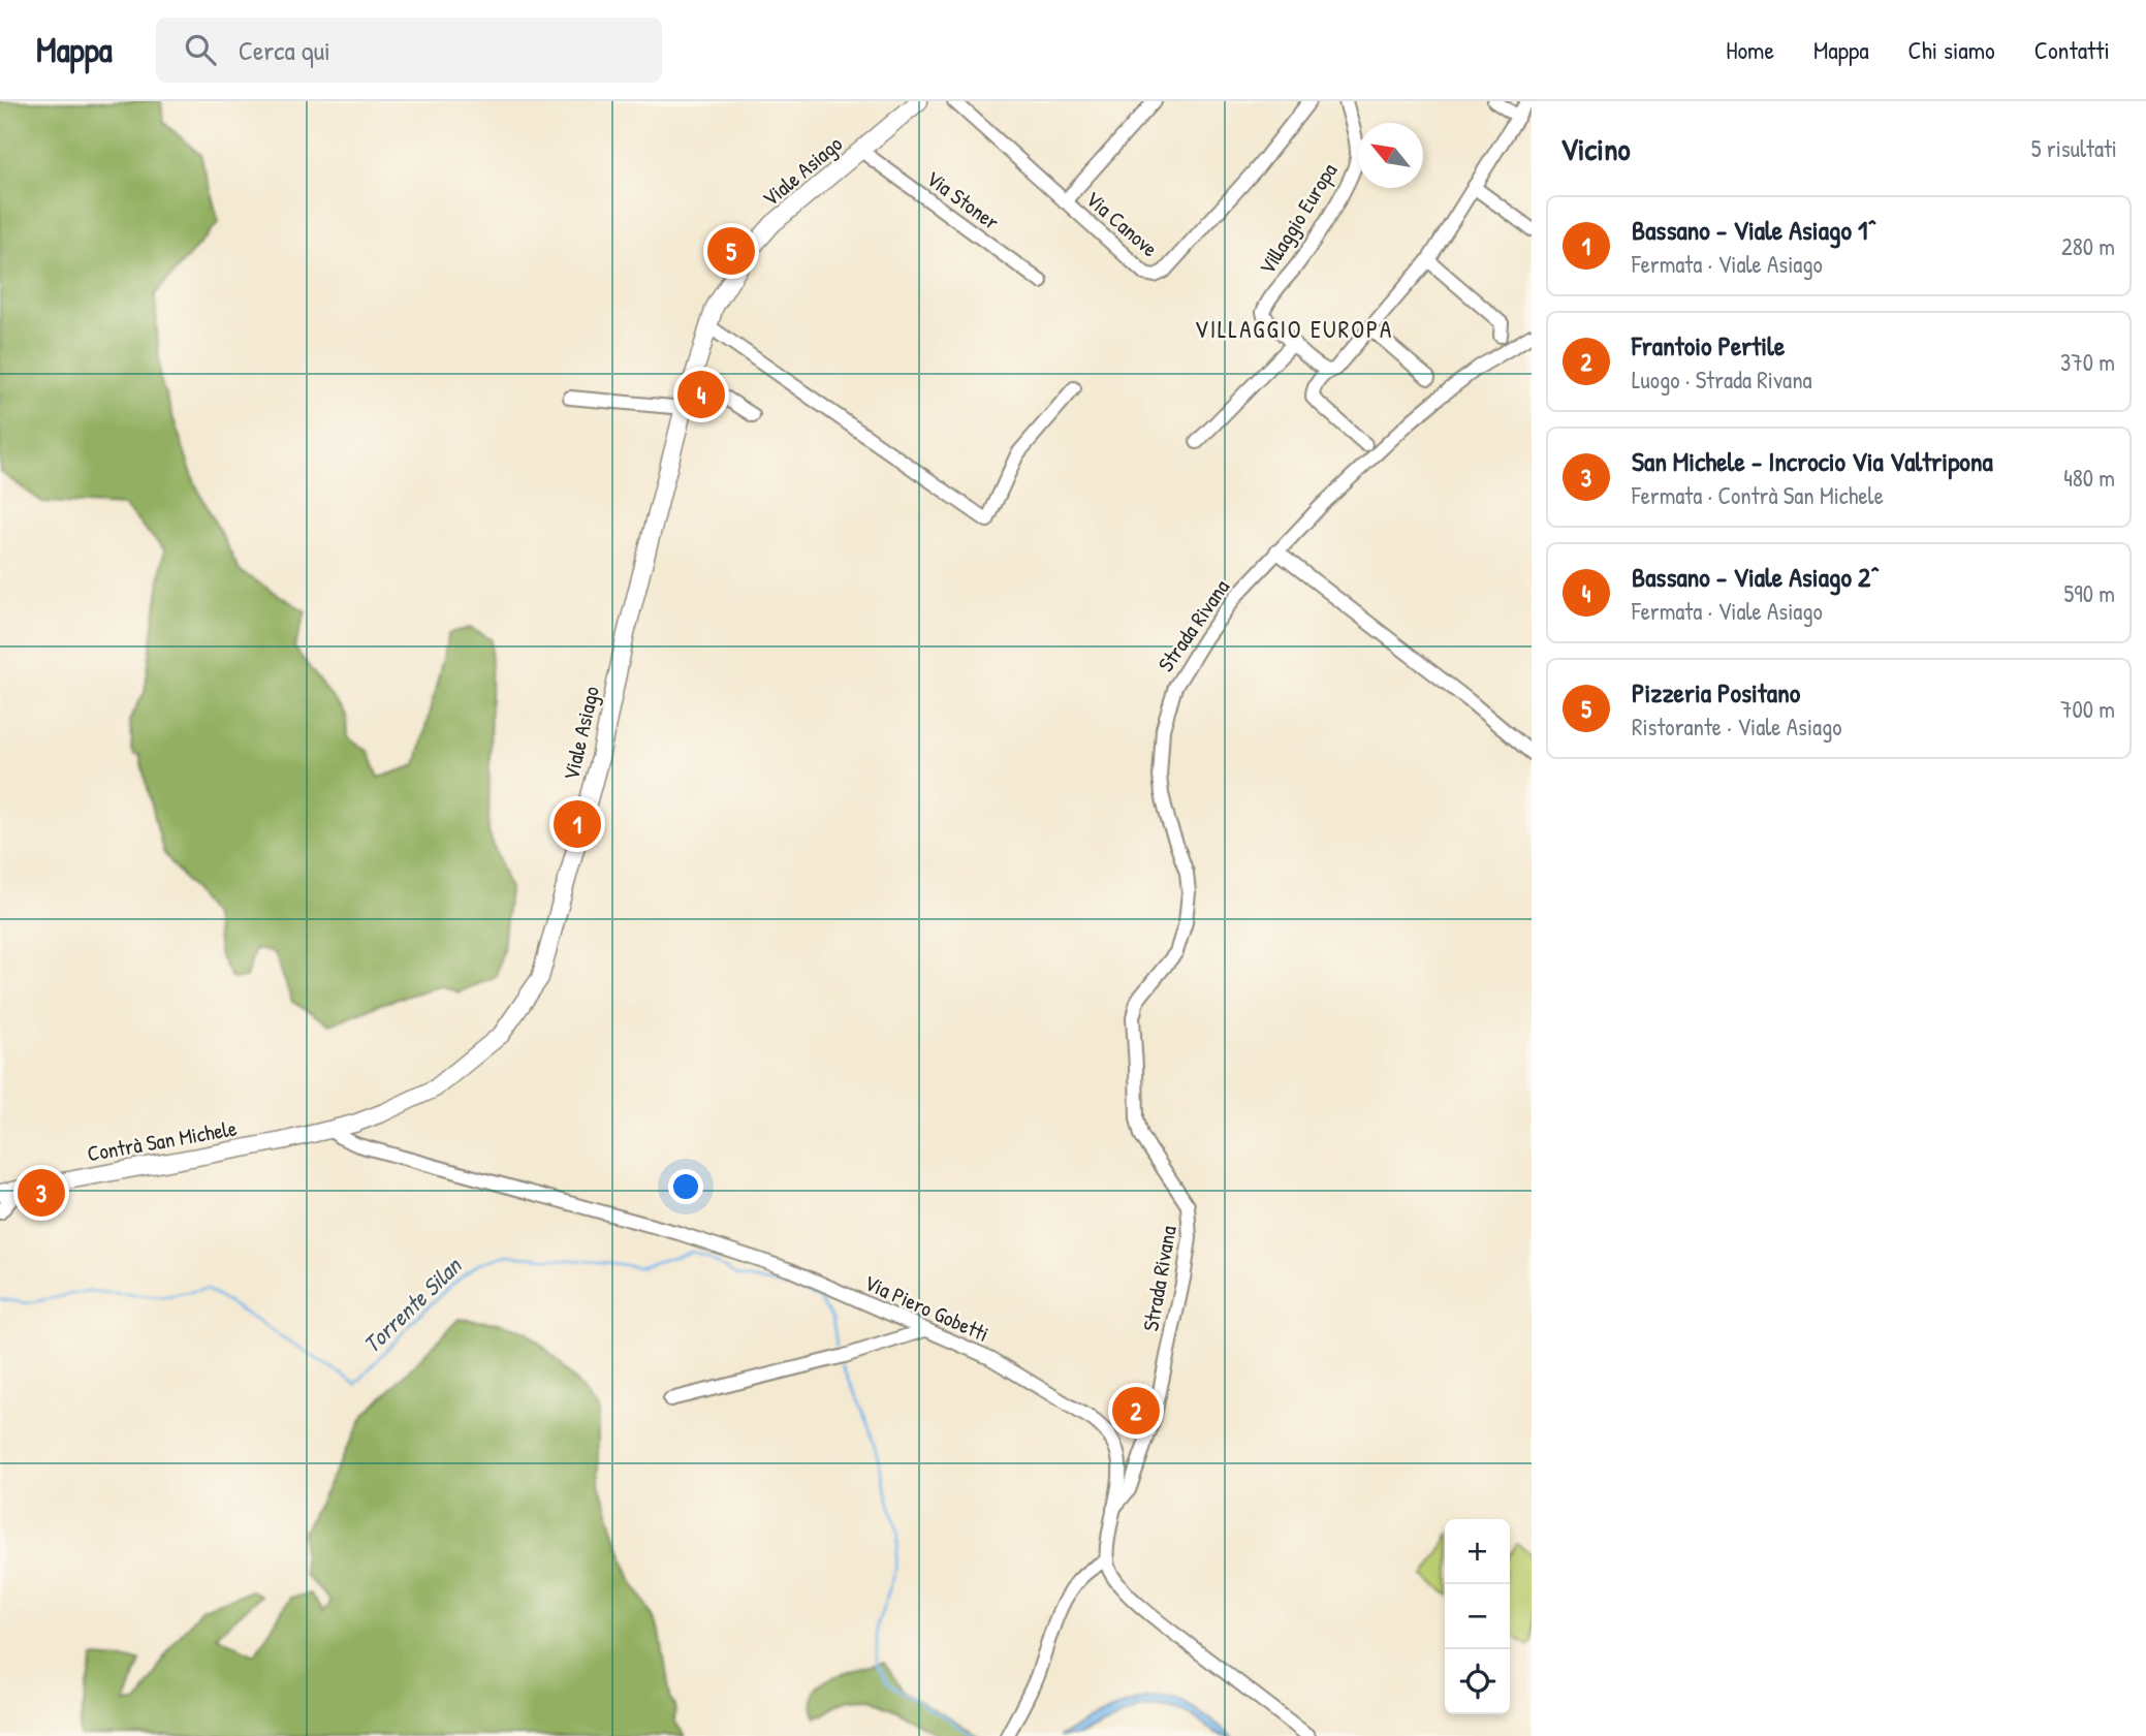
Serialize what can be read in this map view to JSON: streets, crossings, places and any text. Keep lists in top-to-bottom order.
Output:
{
  "streets": {
    "main road": ["Viale Asiago", "Contrà San Michele"],
    "street": [
      "Via Stoner",
      "Villaggio Europa",
      "Via Canove",
      "Strada Rivana",
      "Via Piero Gobetti"
    ]
  },
  "crossings": [
    ["Viale Asiago", "Via Stoner"],
    ["Viale Asiago", "Contrà San Michele"],
    ["Viale Asiago", "Via Piero Gobetti"],
    ["Strada Rivana", "Via Piero Gobetti"],
    ["Contrà San Michele", "Via Piero Gobetti"]
  ],
  "districts": ["VILLAGGIO EUROPA"],
  "water": ["Torrente Silan"],
  "north": "top left",
  "page": {
    "header": "Mappa",
    "search": "Cerca qui",
    "nav": [
      "Home",
      "Mappa",
      "Chi siamo",
      "Contatti"
    ],
    "heading": ["Vicino", "5 risultati"],
    "list": [
      {
        "mark": "1",
        "name": "Bassano - Viale Asiago 1^",
        "note": "Fermata · Viale Asiago",
        "value": "280 m"
      },
      {
        "mark": "2",
        "name": "Frantoio Pertile",
        "note": "Luogo · Strada Rivana",
        "value": "370 m"
      },
      {
        "mark": "3",
        "name": "San Michele - Incrocio Via Valtripona",
        "note": "Fermata · Contrà San Michele",
        "value": "480 m"
      },
      {
        "mark": "4",
        "name": "Bassano - Viale Asiago 2^",
        "note": "Fermata · Viale Asiago",
        "value": "590 m"
      },
      {
        "mark": "5",
        "name": "Pizzeria Positano",
        "note": "Ristorante · Viale Asiago",
        "value": "700 m"
      }
    ],
    "pins": [
      "5",
      "4",
      "1",
      "3",
      "2"
    ],
    "map_buttons": ["+", "−"]
  }
}
